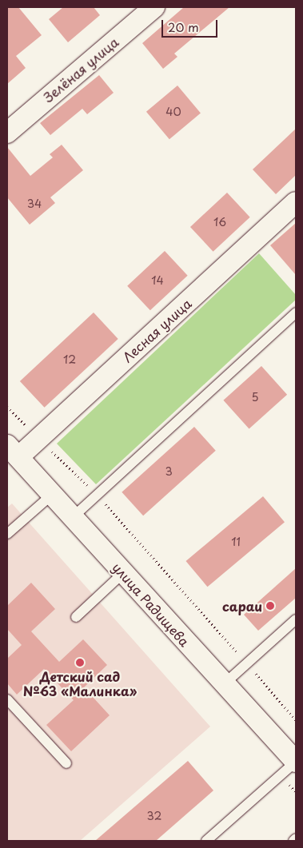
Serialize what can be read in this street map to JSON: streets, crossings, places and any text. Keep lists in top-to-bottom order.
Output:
{
  "streets": {
    "street": ["Зелёная улица", "Лесная улица", "улица Радищева"]
  },
  "crossings": [
    ["Лесная улица", "улица Радищева"]
  ],
  "places": ["сараи", "Детский сад №63 «Малинка»"],
  "house_numbers": [
    "40",
    "34",
    "16",
    "14",
    "12",
    "5",
    "3",
    "11",
    "32"
  ],
  "scale_bar": "20 m"
}
